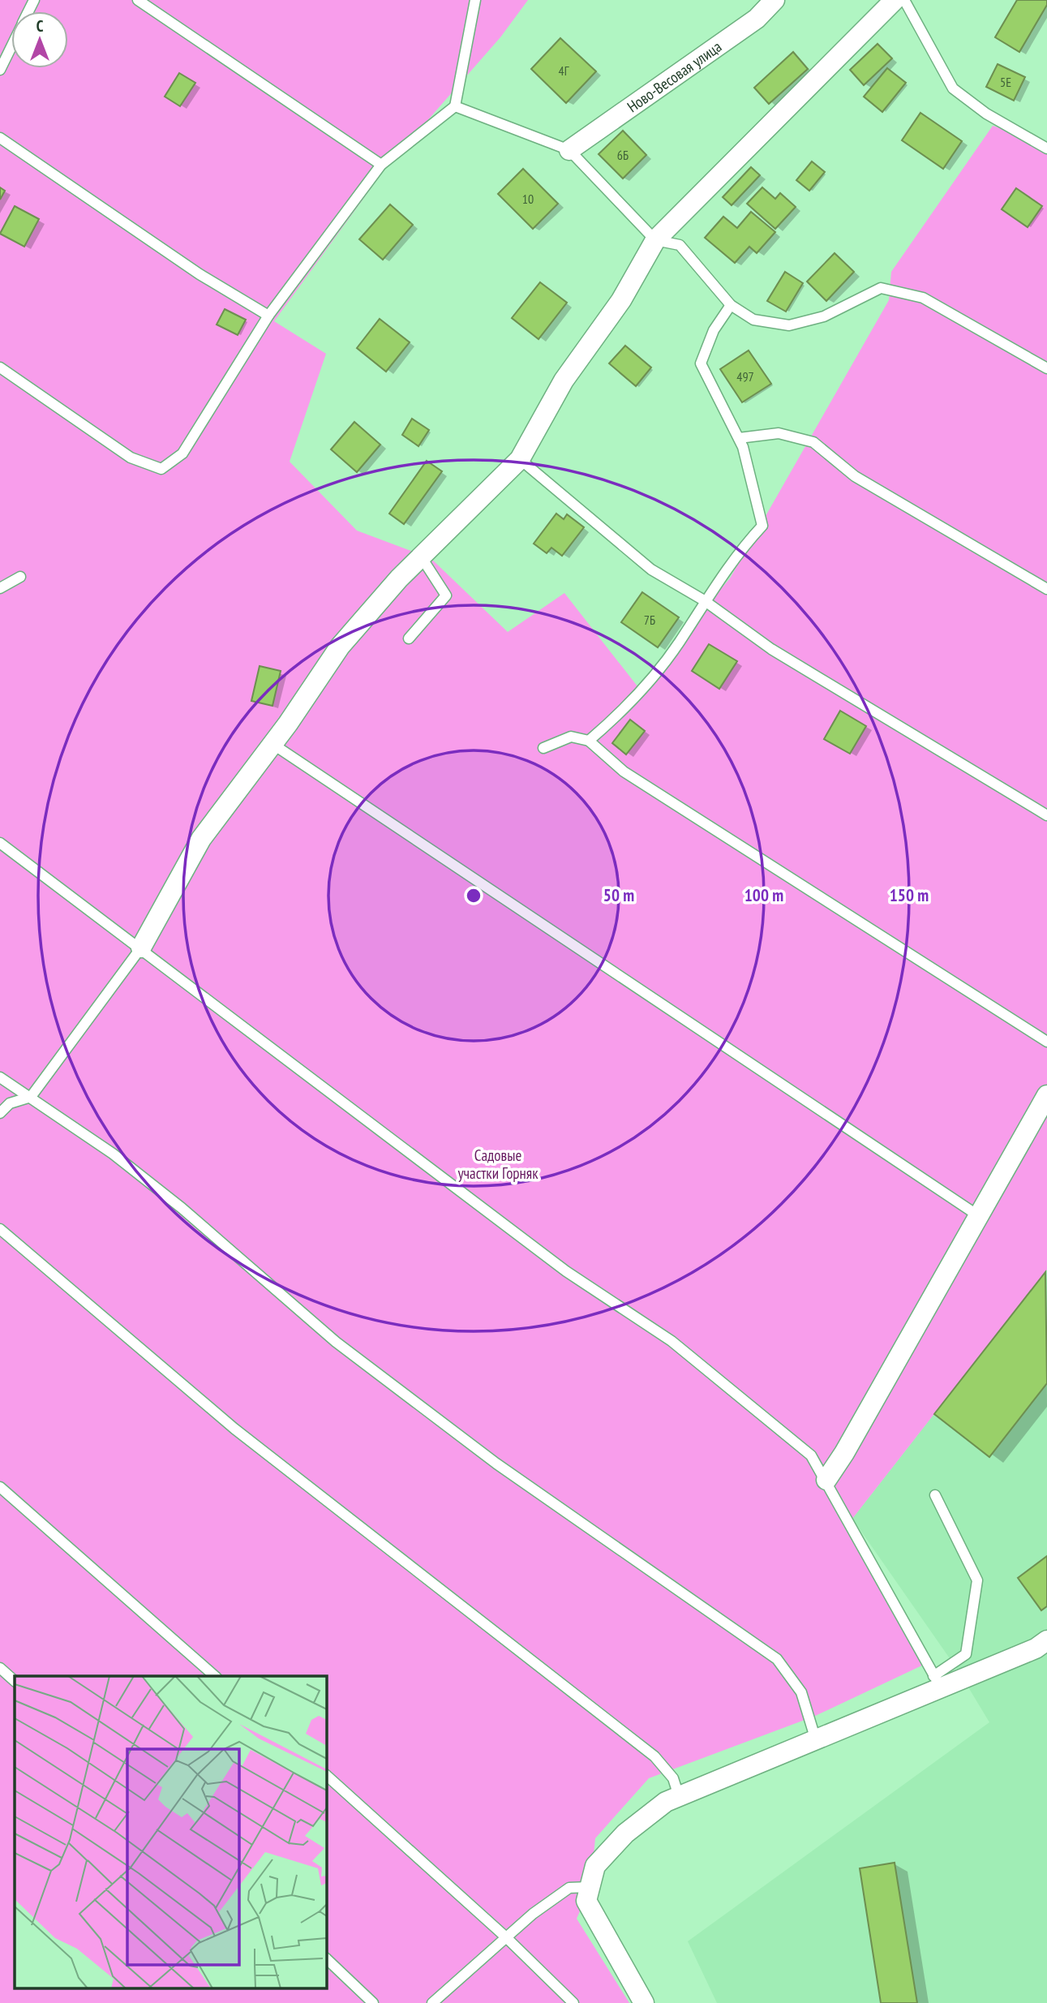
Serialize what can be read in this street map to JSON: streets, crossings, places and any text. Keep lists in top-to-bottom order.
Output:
{
  "streets": {
    "street": ["Ново-Весовая улица"]
  },
  "parks": ["Садовые участки Горняк"],
  "house_numbers": [
    "4Г",
    "5Е",
    "6Б",
    "10",
    "497",
    "7Б"
  ],
  "north": "top",
  "rings": ["50 m", "100 m", "150 m"]
}
